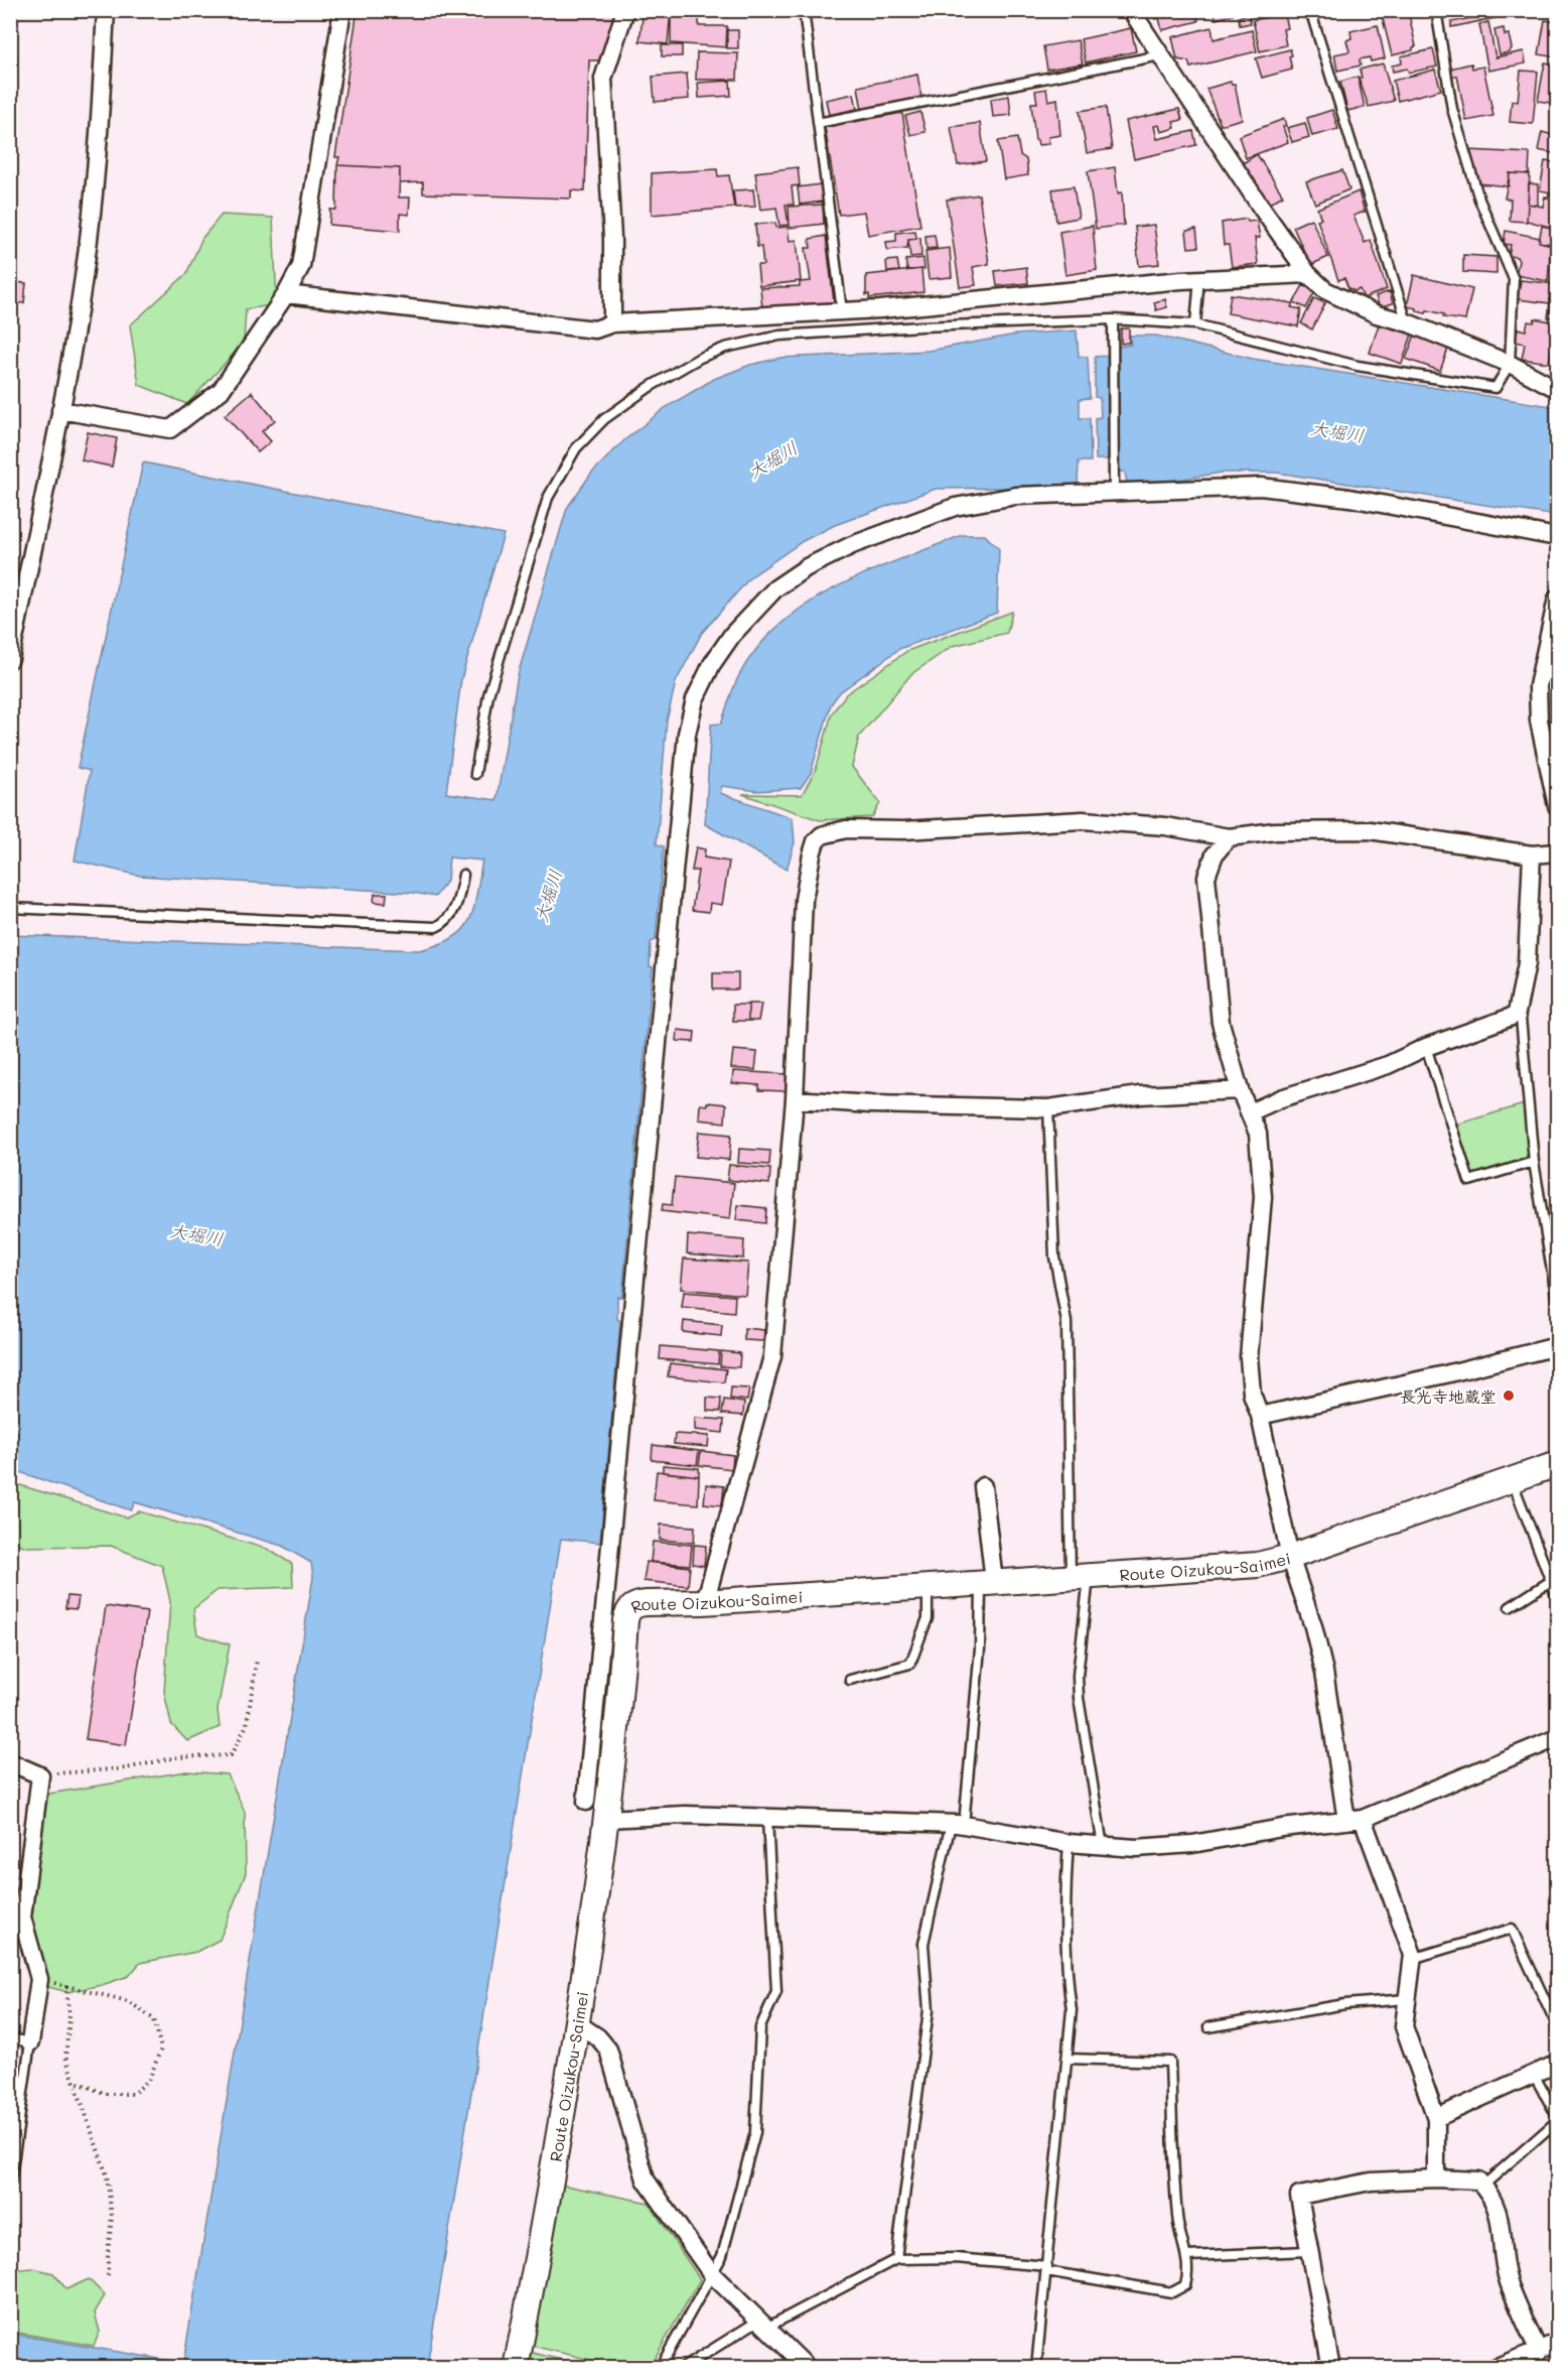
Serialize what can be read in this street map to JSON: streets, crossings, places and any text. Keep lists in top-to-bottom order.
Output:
{
  "streets": {
    "main road": ["Route Oizukou-Saimei"]
  },
  "water": ["大堀川"],
  "places": ["長光寺地蔵堂"]
}
